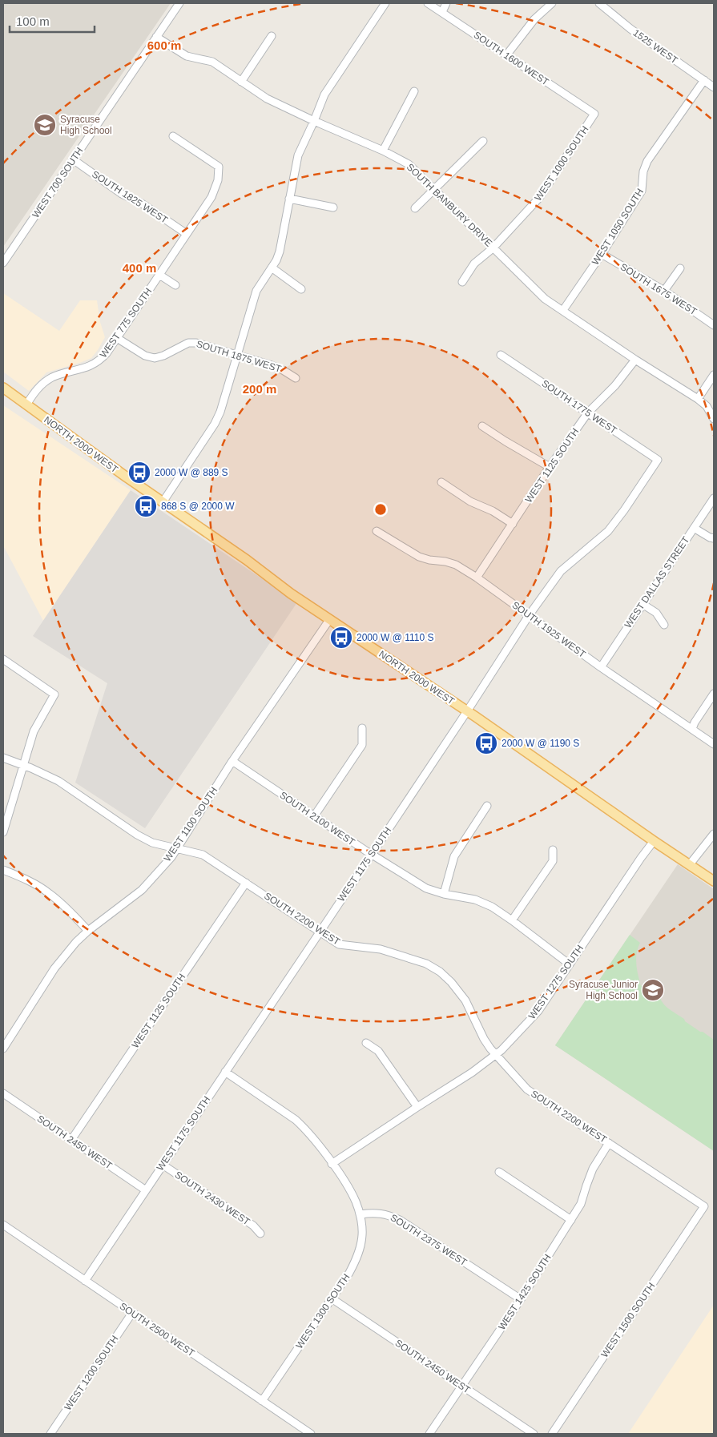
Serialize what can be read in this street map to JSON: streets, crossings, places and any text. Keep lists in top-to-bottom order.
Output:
{
  "streets": {
    "main road": ["NORTH 2000 WEST"],
    "street": [
      "1525 WEST",
      "SOUTH 1600 WEST",
      "WEST 1000 SOUTH",
      "WEST 700 SOUTH",
      "SOUTH 1825 WEST",
      "SOUTH BANBURY DRIVE",
      "WEST 1050 SOUTH",
      "SOUTH 1675 WEST",
      "WEST 775 SOUTH",
      "SOUTH 1875 WEST",
      "SOUTH 1775 WEST",
      "WEST 1125 SOUTH",
      "WEST DALLAS STREET",
      "SOUTH 1925 WEST",
      "SOUTH 2100 WEST",
      "WEST 1100 SOUTH",
      "WEST 1175 SOUTH",
      "SOUTH 2200 WEST",
      "WEST 1275 SOUTH",
      "SOUTH 2450 WEST",
      "SOUTH 2430 WEST",
      "SOUTH 2375 WEST",
      "WEST 1425 SOUTH",
      "WEST 1300 SOUTH",
      "WEST 1500 SOUTH",
      "SOUTH 2500 WEST",
      "WEST 1200 SOUTH"
    ]
  },
  "crossings": [
    ["1525 WEST", "WEST 1050 SOUTH"],
    ["SOUTH 1600 WEST", "WEST 1000 SOUTH"],
    ["WEST 1000 SOUTH", "SOUTH BANBURY DRIVE"],
    ["WEST 700 SOUTH", "SOUTH 1825 WEST"],
    ["WEST 700 SOUTH", "SOUTH BANBURY DRIVE"],
    ["SOUTH 1825 WEST", "WEST 775 SOUTH"],
    ["SOUTH BANBURY DRIVE", "WEST 1050 SOUTH"],
    ["SOUTH BANBURY DRIVE", "WEST 1125 SOUTH"],
    ["WEST 1050 SOUTH", "SOUTH 1675 WEST"],
    ["WEST 775 SOUTH", "SOUTH 1875 WEST"],
    ["WEST 775 SOUTH", "NORTH 2000 WEST"],
    ["SOUTH 1775 WEST", "WEST 1125 SOUTH"],
    ["SOUTH 1775 WEST", "WEST 1175 SOUTH"],
    ["NORTH 2000 WEST", "WEST 1100 SOUTH"],
    ["NORTH 2000 WEST", "WEST 1175 SOUTH"],
    ["NORTH 2000 WEST", "WEST 1275 SOUTH"],
    ["WEST 1125 SOUTH", "SOUTH 1925 WEST"],
    ["WEST 1125 SOUTH", "SOUTH 2200 WEST"],
    ["WEST 1125 SOUTH", "SOUTH 2450 WEST"],
    ["WEST DALLAS STREET", "SOUTH 1925 WEST"],
    ["SOUTH 1925 WEST", "WEST 1175 SOUTH"],
    ["SOUTH 2100 WEST", "WEST 1100 SOUTH"],
    ["SOUTH 2100 WEST", "WEST 1175 SOUTH"],
    ["SOUTH 2100 WEST", "WEST 1275 SOUTH"],
    ["WEST 1100 SOUTH", "SOUTH 2200 WEST"],
    ["WEST 1175 SOUTH", "SOUTH 2200 WEST"],
    ["WEST 1175 SOUTH", "SOUTH 2450 WEST"],
    ["WEST 1175 SOUTH", "SOUTH 2430 WEST"],
    ["WEST 1175 SOUTH", "SOUTH 2500 WEST"],
    ["SOUTH 2200 WEST", "WEST 1275 SOUTH"],
    ["SOUTH 2200 WEST", "WEST 1425 SOUTH"],
    ["SOUTH 2200 WEST", "WEST 1500 SOUTH"],
    ["SOUTH 2450 WEST", "WEST 1425 SOUTH"],
    ["SOUTH 2450 WEST", "WEST 1300 SOUTH"],
    ["SOUTH 2375 WEST", "WEST 1425 SOUTH"],
    ["SOUTH 2375 WEST", "WEST 1300 SOUTH"],
    ["WEST 1300 SOUTH", "SOUTH 2500 WEST"],
    ["SOUTH 2500 WEST", "WEST 1200 SOUTH"]
  ],
  "places": {
    "school or university": ["Syracuse High School", "Syracuse Junior High School"],
    "bus stop": [
      "2000 W @ 889 S",
      "868 S @ 2000 W",
      "2000 W @ 1110 S",
      "2000 W @ 1190 S"
    ]
  },
  "scale_bar": "100 m",
  "rings": ["600 m", "400 m", "200 m"]
}
